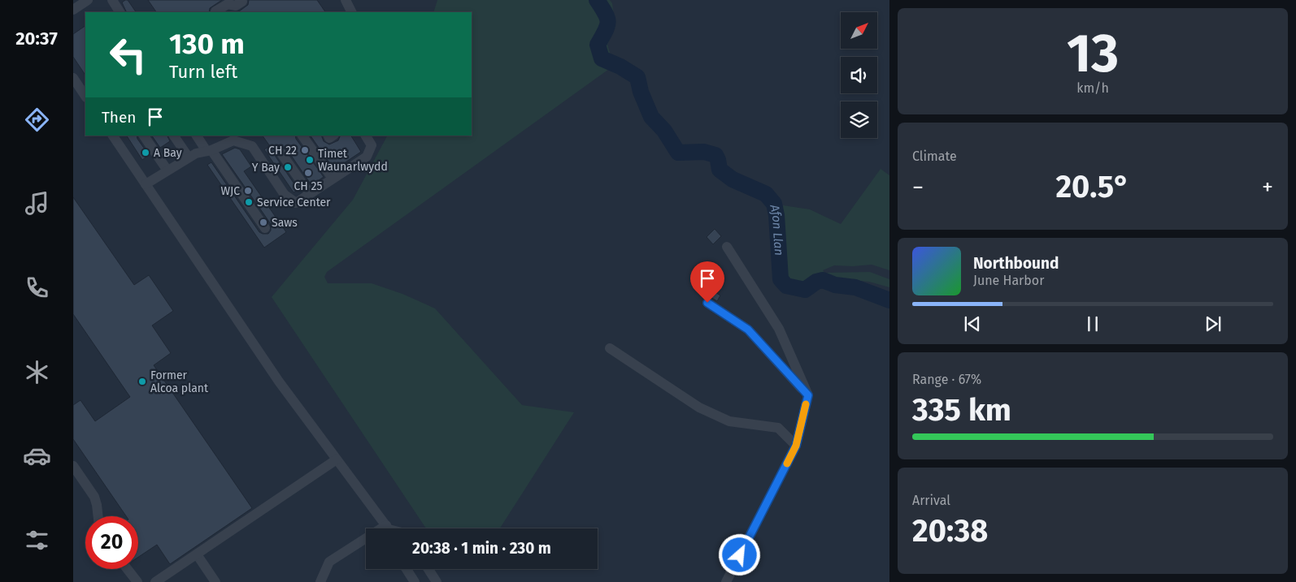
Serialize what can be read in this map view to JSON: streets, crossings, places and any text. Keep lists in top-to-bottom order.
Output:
{
  "water": ["Afon Llan"],
  "places": [
    "CH 22",
    "A Bay",
    "Timet Waunarlwydd",
    "Y Bay",
    "CH 25",
    "WJC",
    "Service Center",
    "Saws",
    "Former Alcoa plant"
  ],
  "north": "top right",
  "page": {
    "tabs": "20:37",
    "tile": [
      ["13", "km/h"],
      "Climate",
      ["Range · 67%", "335 km"],
      ["Arrival", "20:38"]
    ],
    "turn": ["130 m", "Turn left"],
    "then": "Then",
    "heat": ["−", "20.5°", "+"],
    "song": ["Northbound", "June Harbor"],
    "limit": "20",
    "trip": "20:38 · 1 min · 230 m"
  }
}
